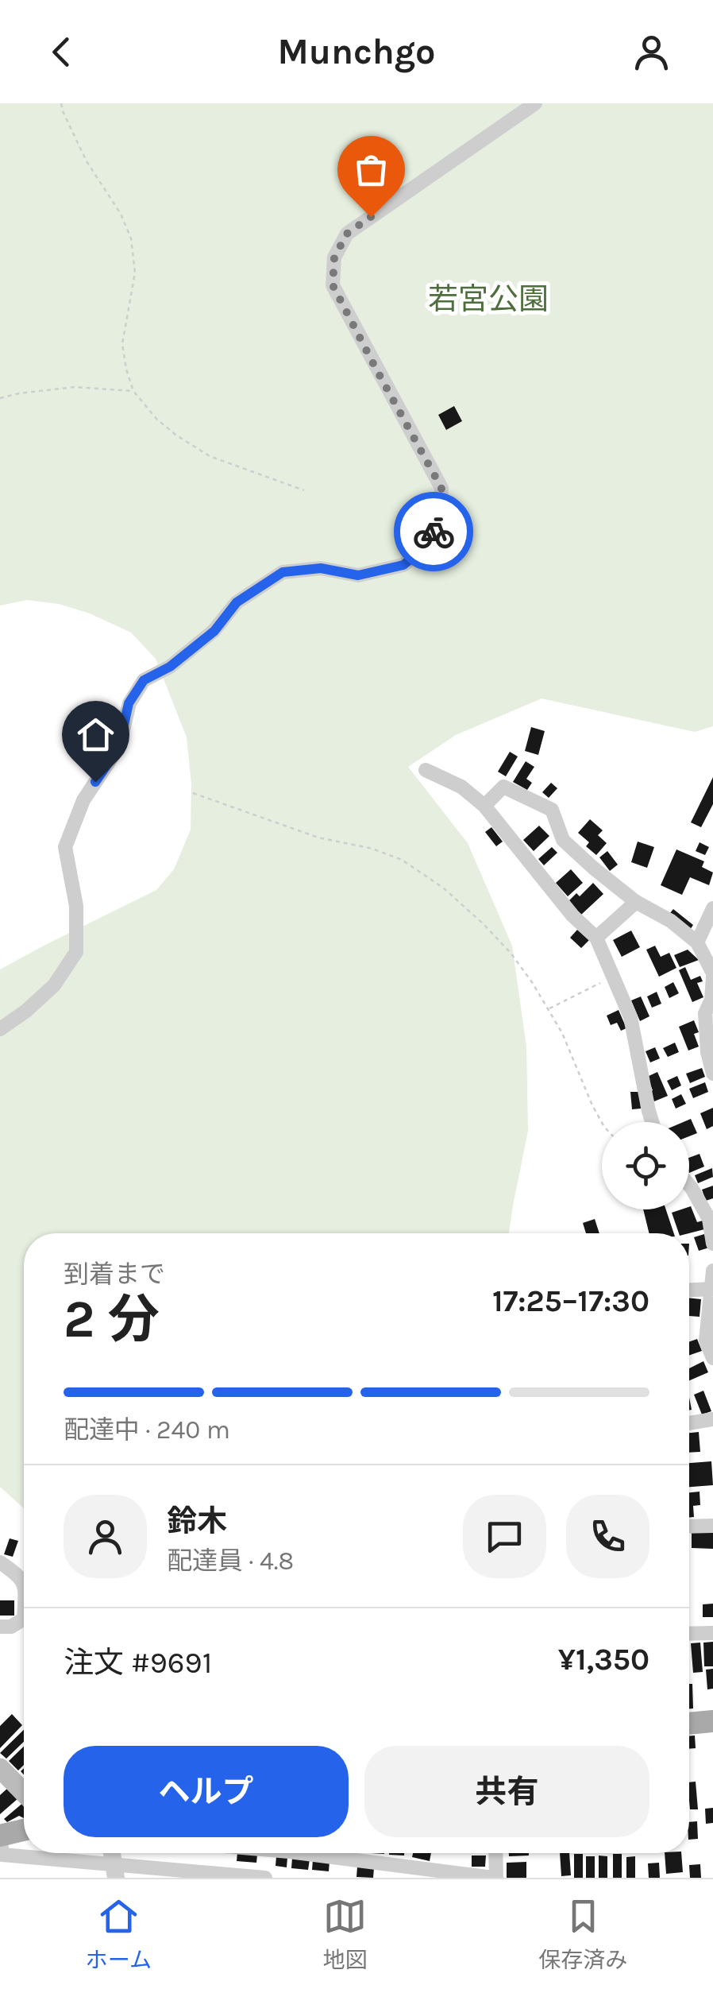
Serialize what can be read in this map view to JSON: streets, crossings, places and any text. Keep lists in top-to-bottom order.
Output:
{
  "parks": ["若宮公園"],
  "page": {
    "header": "Munchgo",
    "heading": ["2 分", "到着まで", "17:25–17:30"],
    "panel": [
      "鈴木",
      "配達員 · 4.8",
      "注文 #9691",
      "¥1,350"
    ],
    "bar": "配達中 · 240 m",
    "buttons": ["ヘルプ", "共有"],
    "tabs": ["ホーム", "地図", "保存済み"]
  }
}
